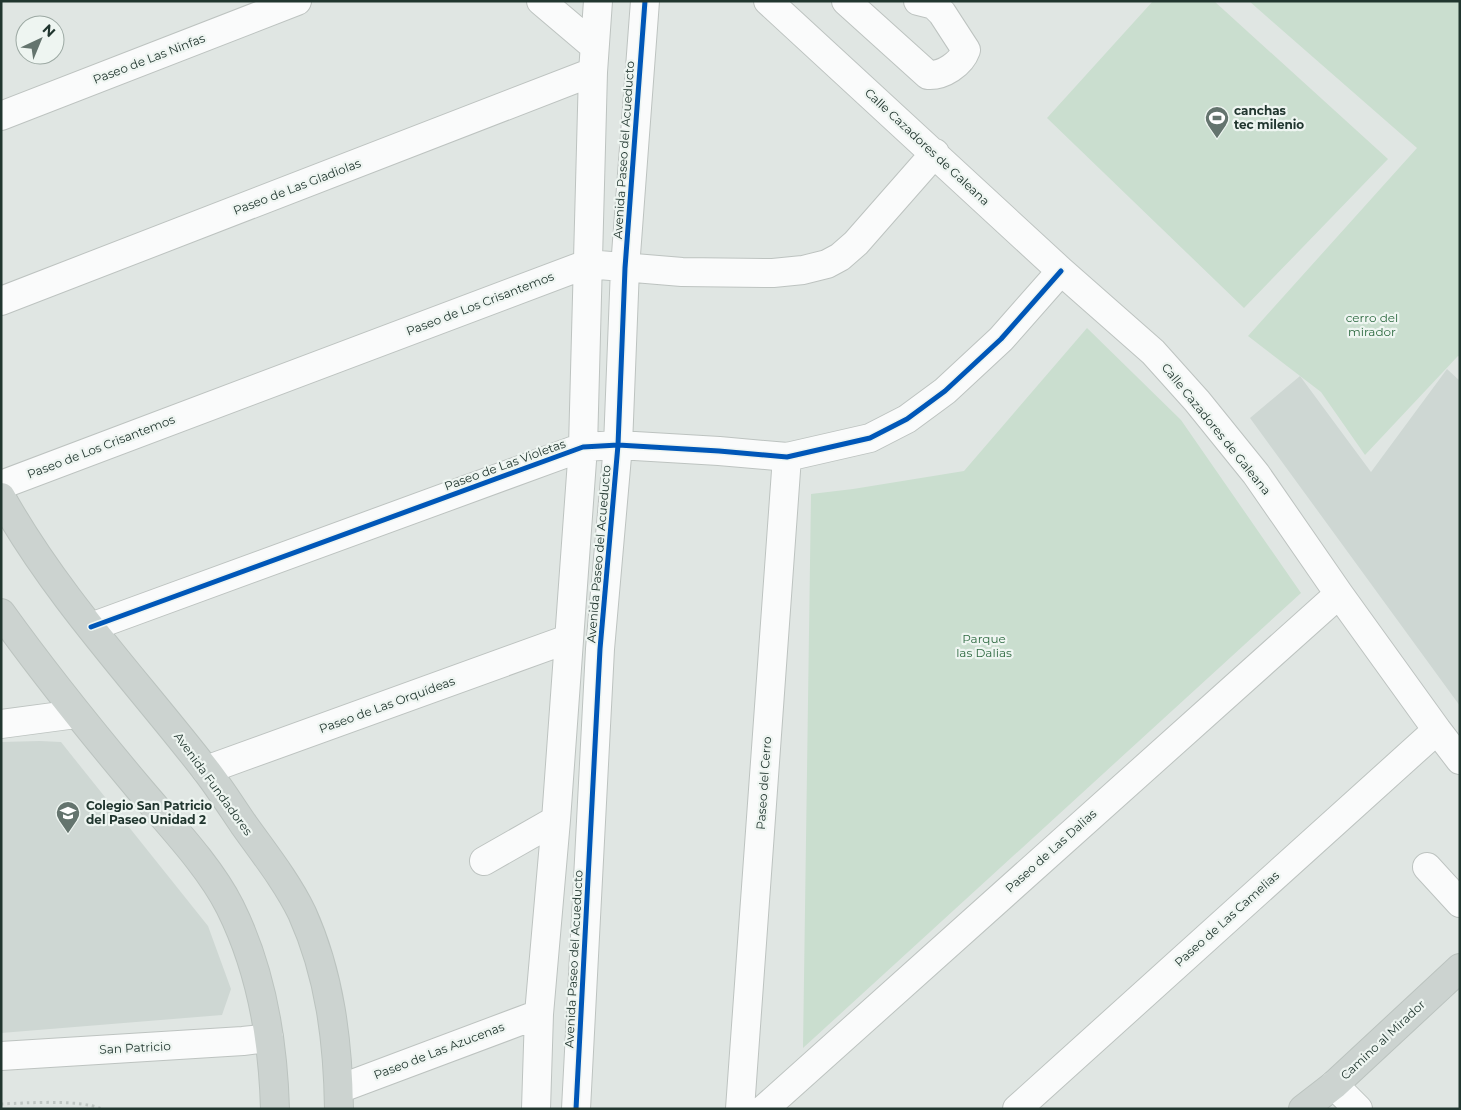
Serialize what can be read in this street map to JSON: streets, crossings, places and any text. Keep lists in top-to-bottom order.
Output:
{
  "streets": {
    "main road": ["Avenida Fundadores", "Camino al Mirador"],
    "street": [
      "Paseo de Las Ninfas",
      "Calle Cazadores de Galeana",
      "Avenida Paseo del Acueducto",
      "Paseo de Las Gladiolas",
      "Paseo de Los Crisantemos",
      "Paseo de Las Violetas",
      "Paseo de Las Orquídeas",
      "Paseo del Cerro",
      "Paseo de Las Dalias",
      "Paseo de Las Camelias",
      "San Patricio",
      "Paseo de Las Azucenas"
    ]
  },
  "crossings": [
    ["Calle Cazadores de Galeana", "Paseo de Los Crisantemos"],
    ["Calle Cazadores de Galeana", "Paseo de Las Violetas"],
    ["Calle Cazadores de Galeana", "Paseo de Las Dalias"],
    ["Calle Cazadores de Galeana", "Paseo de Las Camelias"],
    ["Avenida Paseo del Acueducto", "Paseo de Las Gladiolas"],
    ["Avenida Paseo del Acueducto", "Paseo de Los Crisantemos"],
    ["Avenida Paseo del Acueducto", "Paseo de Las Violetas"],
    ["Avenida Paseo del Acueducto", "Paseo de Las Orquídeas"],
    ["Avenida Paseo del Acueducto", "Paseo de Las Azucenas"],
    ["Paseo de Las Violetas", "Paseo del Cerro"],
    ["Paseo de Las Violetas", "Avenida Fundadores"],
    ["Paseo de Las Orquídeas", "Avenida Fundadores"],
    ["Avenida Fundadores", "Paseo de Las Azucenas"]
  ],
  "parks": ["cerro del mirador", "Parque las Dalias"],
  "places": {
    "sports": ["canchas tec milenio"],
    "school or university": ["Colegio San Patricio del Paseo Unidad 2"]
  },
  "north": "top right"
}
